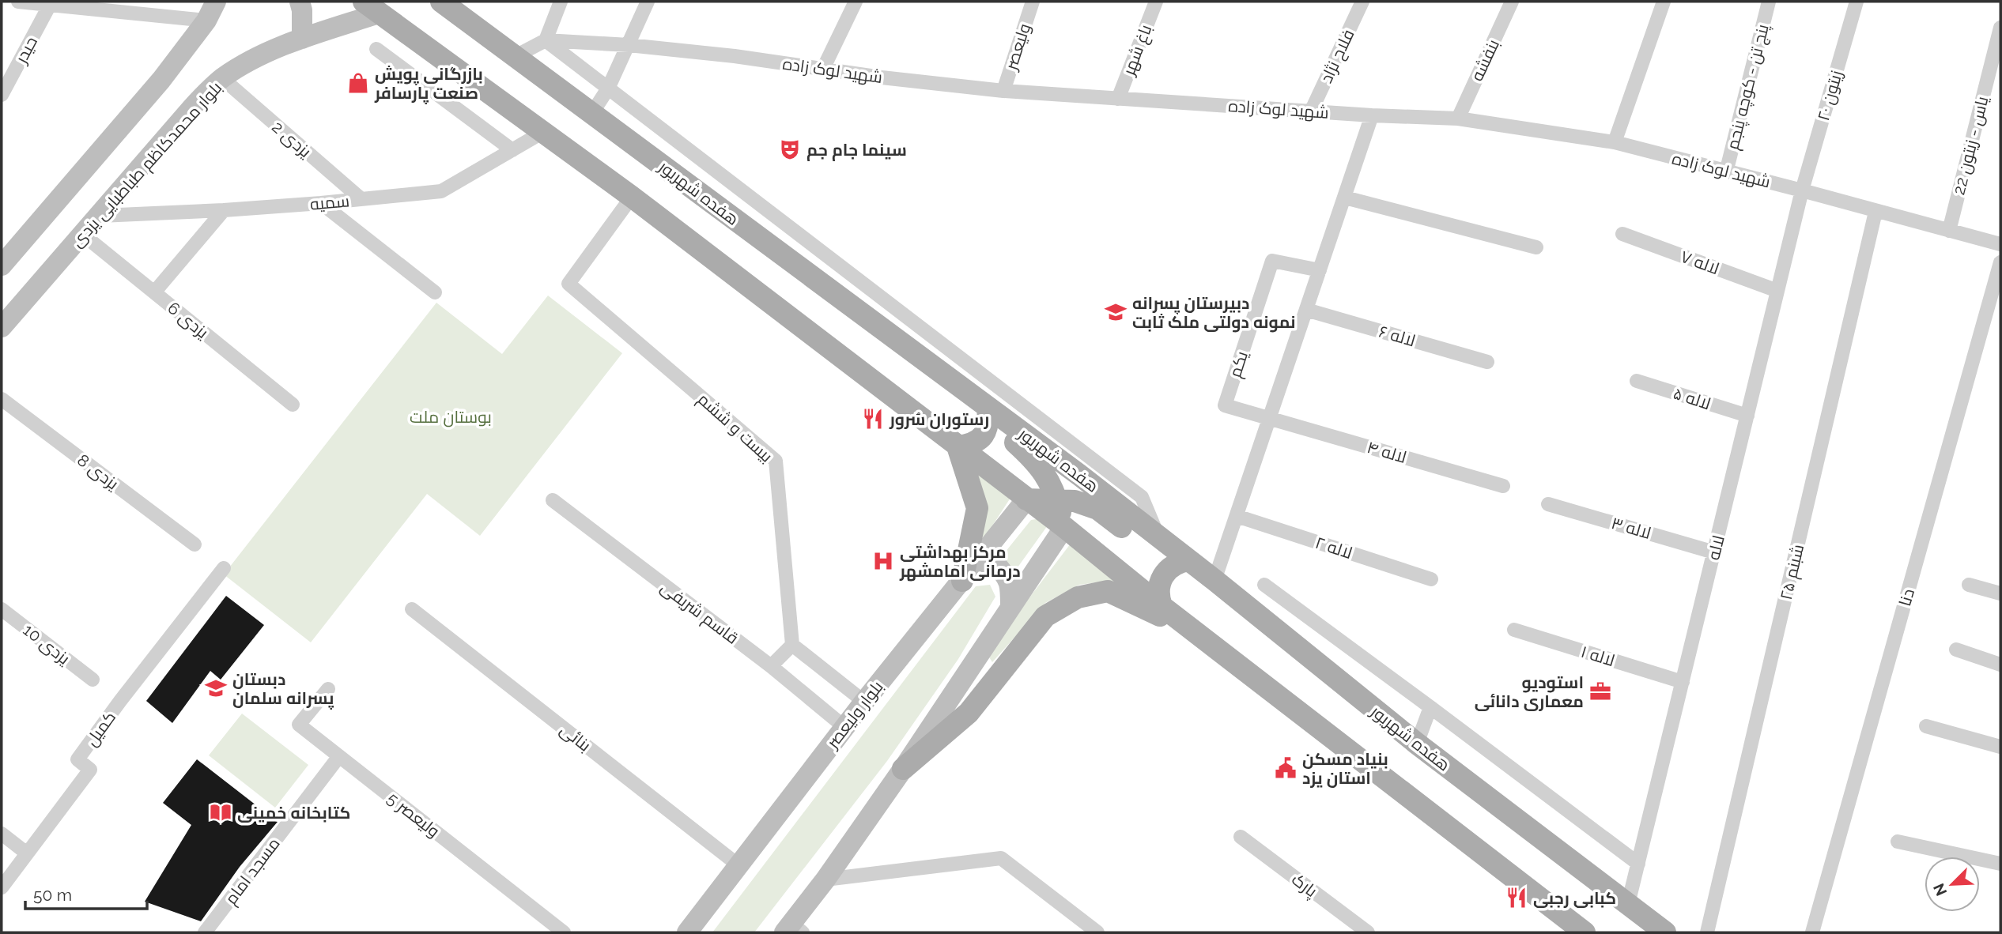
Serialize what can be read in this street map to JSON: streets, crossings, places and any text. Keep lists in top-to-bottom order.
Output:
{
  "streets": {
    "main road": ["بلوار محمدکاظم طباطبایی یزدی", "هفده شهریور", "بلوار ولیعصر"],
    "street": [
      "ولیعصر",
      "حیدر",
      "باغ شهر",
      "فلاح نژاد",
      "بنفشه",
      "شهید لوک زاده",
      "پنج تن - کوچه پنجم",
      "زیتون ۲۰",
      "یزدی 2",
      "یاس - زیتون 22",
      "سمیه",
      "لاله ۷",
      "یزدی 6",
      "لاله ۶",
      "یکم",
      "لاله ۵",
      "بیست و ششم",
      "لاله ۴",
      "یزدی 8",
      "لاله ۳",
      "لاله ۲",
      "لاله",
      "شبنم ۲۵",
      "دنا",
      "قاسم شریفی",
      "یزدی 10",
      "لاله ۱",
      "کمیل",
      "بنائی",
      "ولیعصر 5",
      "مسجد امام",
      "پارک"
    ]
  },
  "crossings": [
    ["ولیعصر", "شهید لوک زاده"],
    ["باغ شهر", "شهید لوک زاده"],
    ["فلاح نژاد", "شهید لوک زاده"],
    ["بنفشه", "شهید لوک زاده"],
    ["شهید لوک زاده", "پنج تن - کوچه پنجم"],
    ["شهید لوک زاده", "زیتون ۲۰"],
    ["شهید لوک زاده", "یاس - زیتون 22"],
    ["شهید لوک زاده", "لاله"],
    ["شهید لوک زاده", "شبنم ۲۵"],
    ["زیتون ۲۰", "لاله"],
    ["یزدی 2", "بلوار محمدکاظم طباطبایی یزدی"],
    ["یزدی 2", "سمیه"],
    ["بلوار محمدکاظم طباطبایی یزدی", "سمیه"],
    ["بلوار محمدکاظم طباطبایی یزدی", "یزدی 6"],
    ["هفده شهریور", "لاله"],
    ["لاله ۷", "لاله"],
    ["یکم", "لاله ۴"],
    ["لاله ۵", "لاله"],
    ["لاله ۳", "لاله"],
    ["لاله", "لاله ۱"],
    ["قاسم شریفی", "بلوار ولیعصر"],
    ["بلوار ولیعصر", "بنائی"],
    ["ولیعصر 5", "مسجد امام"]
  ],
  "parks": ["بوستان ملت"],
  "places": {
    "shop": ["بازرگانی پویش صنعت پارسافر"],
    "theatre": ["سینما جام جم"],
    "school or university": ["دبیرستان پسرانه نمونه دولتی ملک ثابت", "دبستان پسرانه سلمان"],
    "restaurant": ["رستوران سُرور", "کبابی رجبی"],
    "hospital": ["مرکز بهداشتی درمانی امامشهر"],
    "office": ["استودیو معماری دانائی"],
    "public building": ["بنیاد مسکن استان یزد"],
    "library": ["کتابخانه خمینی"]
  },
  "scale_bar": "50 m",
  "north": "bottom left"
}
